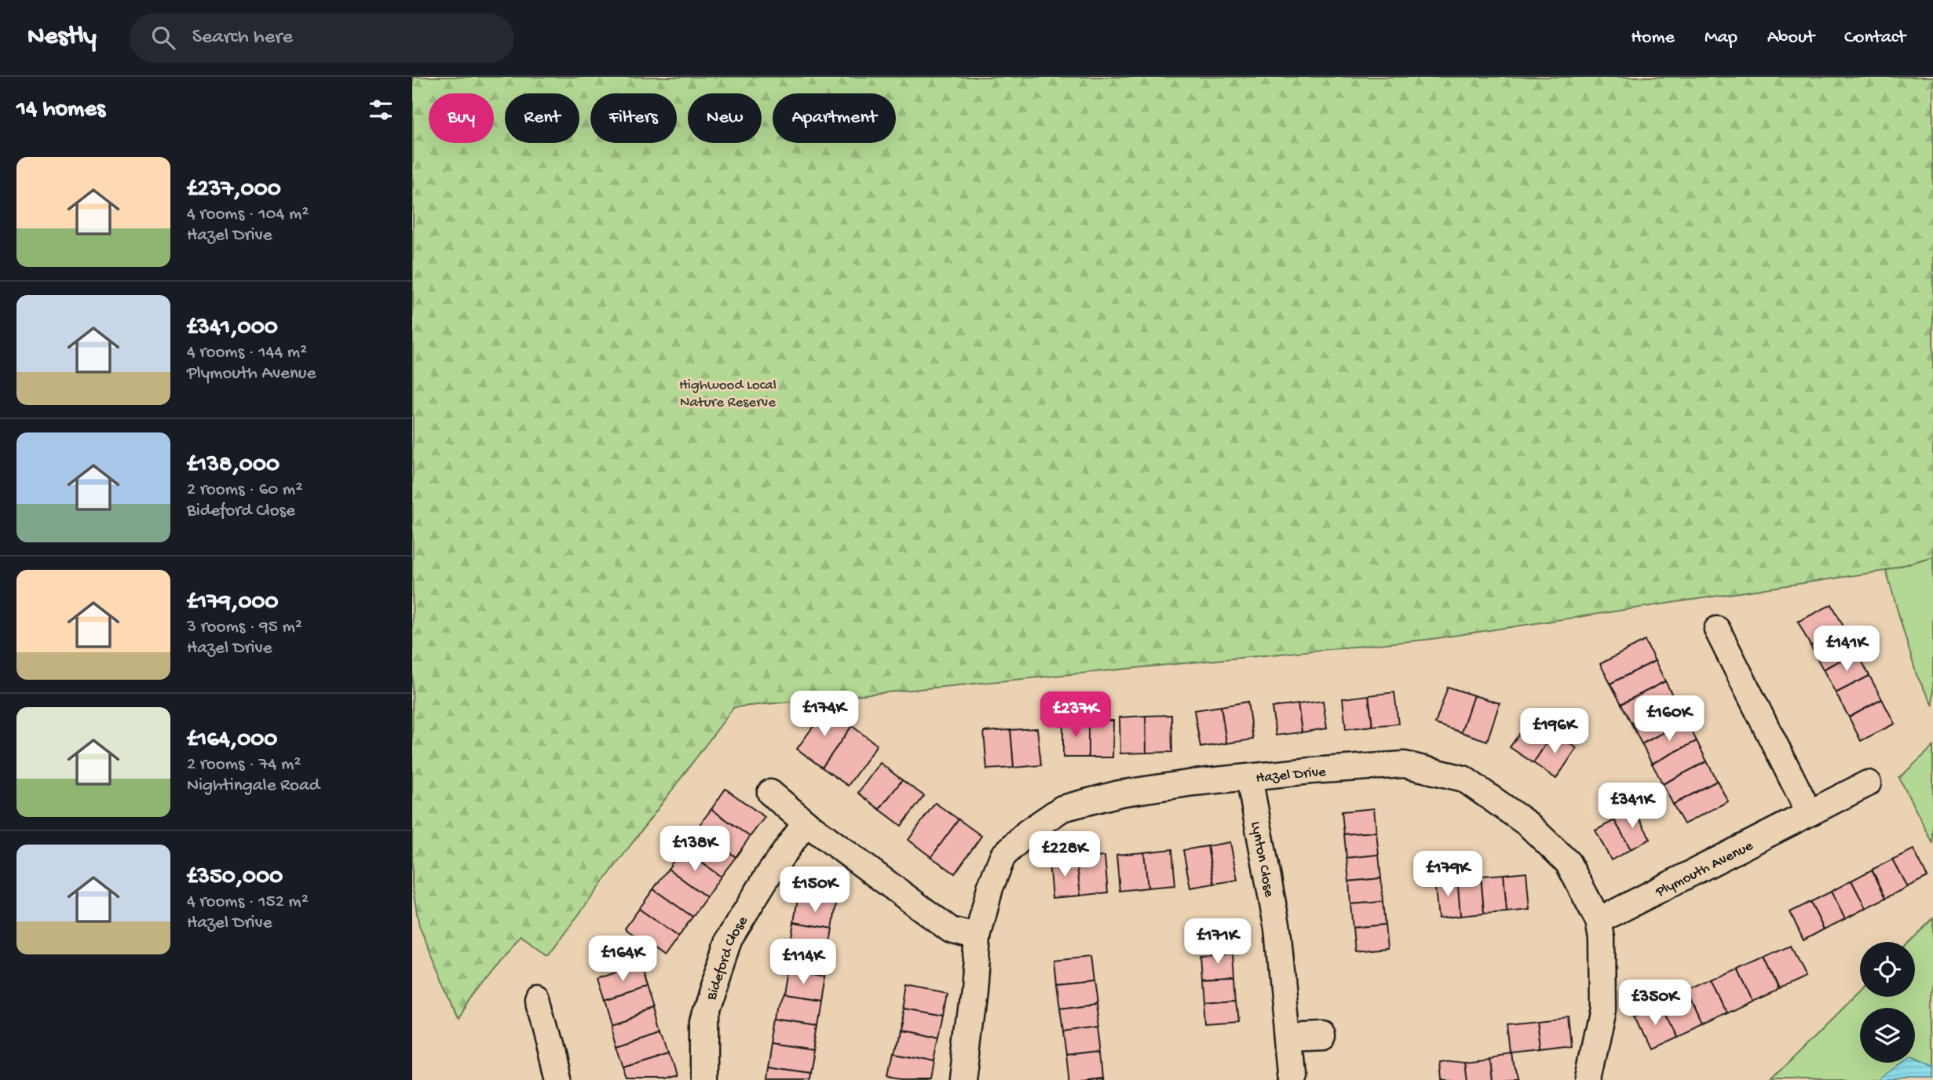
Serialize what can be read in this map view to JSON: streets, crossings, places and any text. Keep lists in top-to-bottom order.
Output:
{
  "streets": {
    "street": [
      "Hazel Drive",
      "Lynton Close",
      "Plymouth Avenue",
      "Bideford Close"
    ]
  },
  "crossings": [
    ["Hazel Drive", "Lynton Close"],
    ["Hazel Drive", "Plymouth Avenue"]
  ],
  "parks": ["Highwood Local Nature Reserve"],
  "page": {
    "header": "Nestly",
    "search": "Search here",
    "nav": [
      "Home",
      "Map",
      "About",
      "Contact"
    ],
    "heading": "14 homes",
    "chip": [
      "Buy",
      "Rent",
      "Filters",
      "New",
      "Apartment"
    ],
    "list": [
      {
        "name": "£237,000",
        "note": "4 rooms · 104 m² · Hazel Drive"
      },
      {
        "name": "£341,000",
        "note": "4 rooms · 144 m² · Plymouth Avenue"
      },
      {
        "name": "£138,000",
        "note": "2 rooms · 60 m² · Bideford Close"
      },
      {
        "name": "£179,000",
        "note": "3 rooms · 95 m² · Hazel Drive"
      },
      {
        "name": "£164,000",
        "note": "2 rooms · 74 m² · Nightingale Road"
      },
      {
        "name": "£350,000",
        "note": "4 rooms · 152 m² · Hazel Drive"
      }
    ],
    "price": [
      "£141K",
      "£174K",
      "£237K",
      "£160K",
      "£196K",
      "£341K",
      "£138K",
      "£228K",
      "£179K",
      "£150K",
      "£171K",
      "£164K",
      "£114K",
      "£350K"
    ]
  }
}
